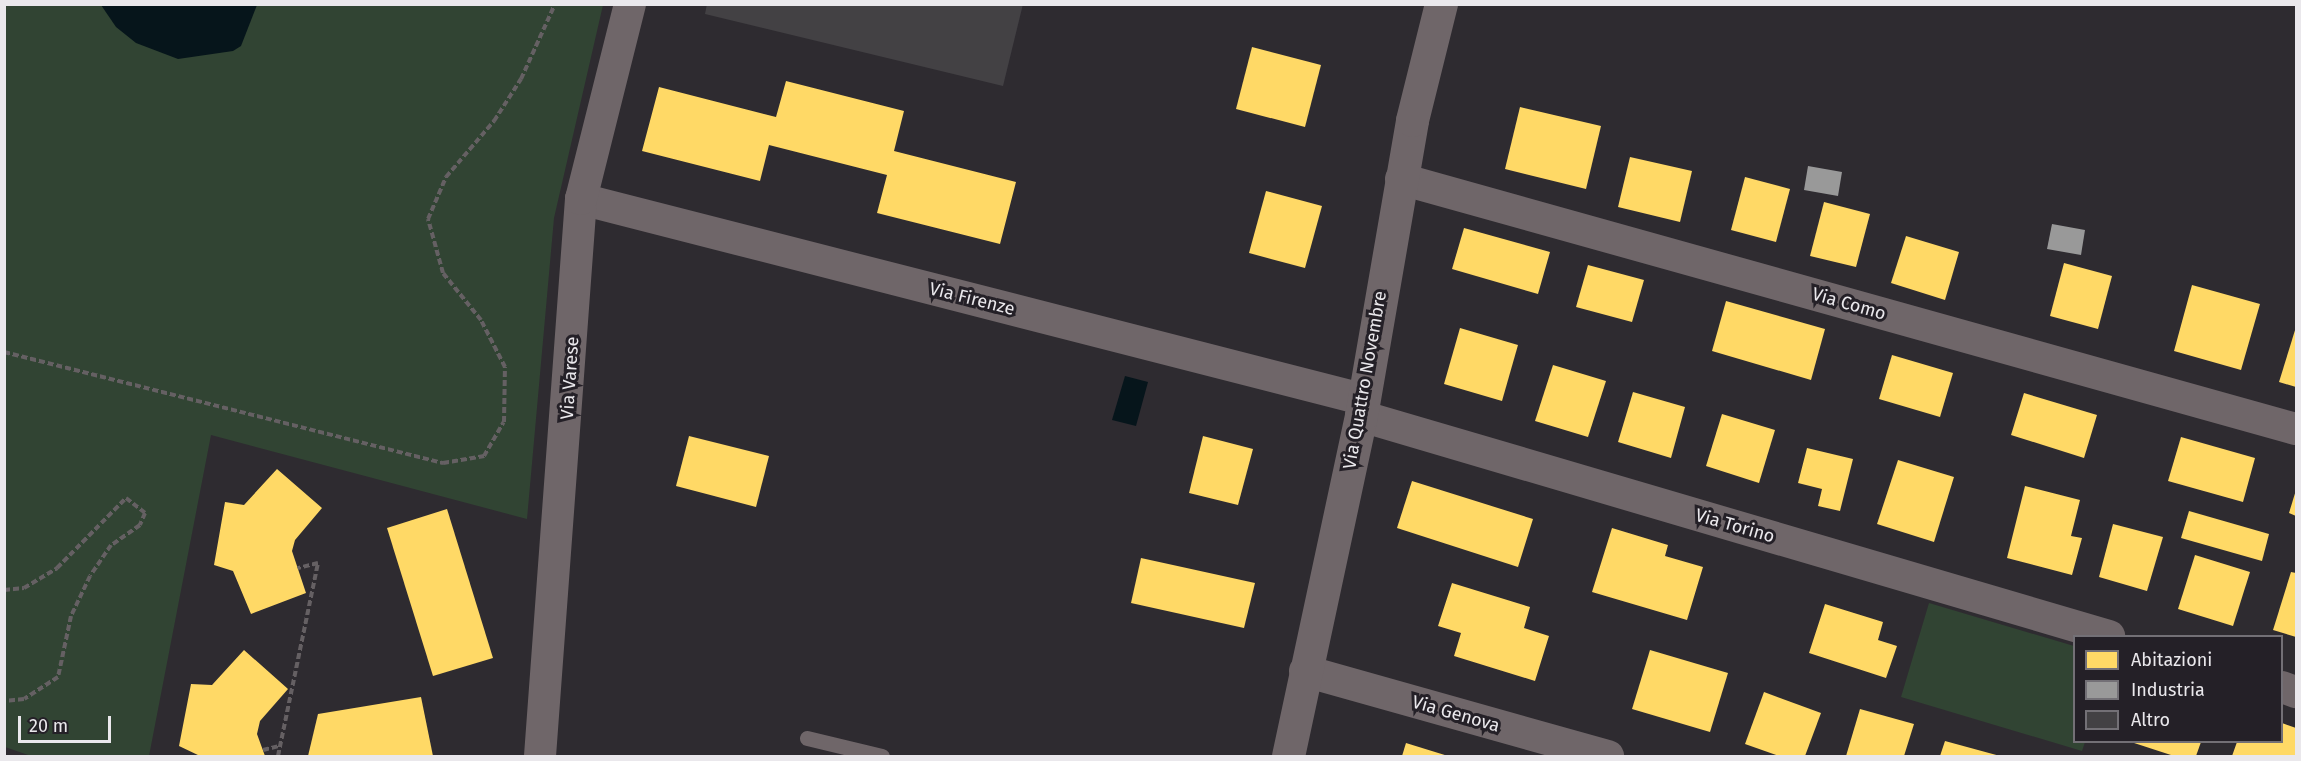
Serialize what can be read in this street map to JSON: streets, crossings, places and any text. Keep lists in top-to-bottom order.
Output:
{
  "streets": {
    "street": [
      "Via Firenze",
      "Via Como",
      "Via Varese",
      "Via Quattro Novembre",
      "Via Torino",
      "Via Genova"
    ]
  },
  "crossings": [
    ["Via Firenze", "Via Varese"],
    ["Via Firenze", "Via Quattro Novembre"],
    ["Via Firenze", "Via Torino"],
    ["Via Como", "Via Quattro Novembre"],
    ["Via Quattro Novembre", "Via Torino"],
    ["Via Quattro Novembre", "Via Genova"]
  ],
  "legend": ["Abitazioni", "Industria", "Altro"],
  "scale_bar": "20 m"
}
